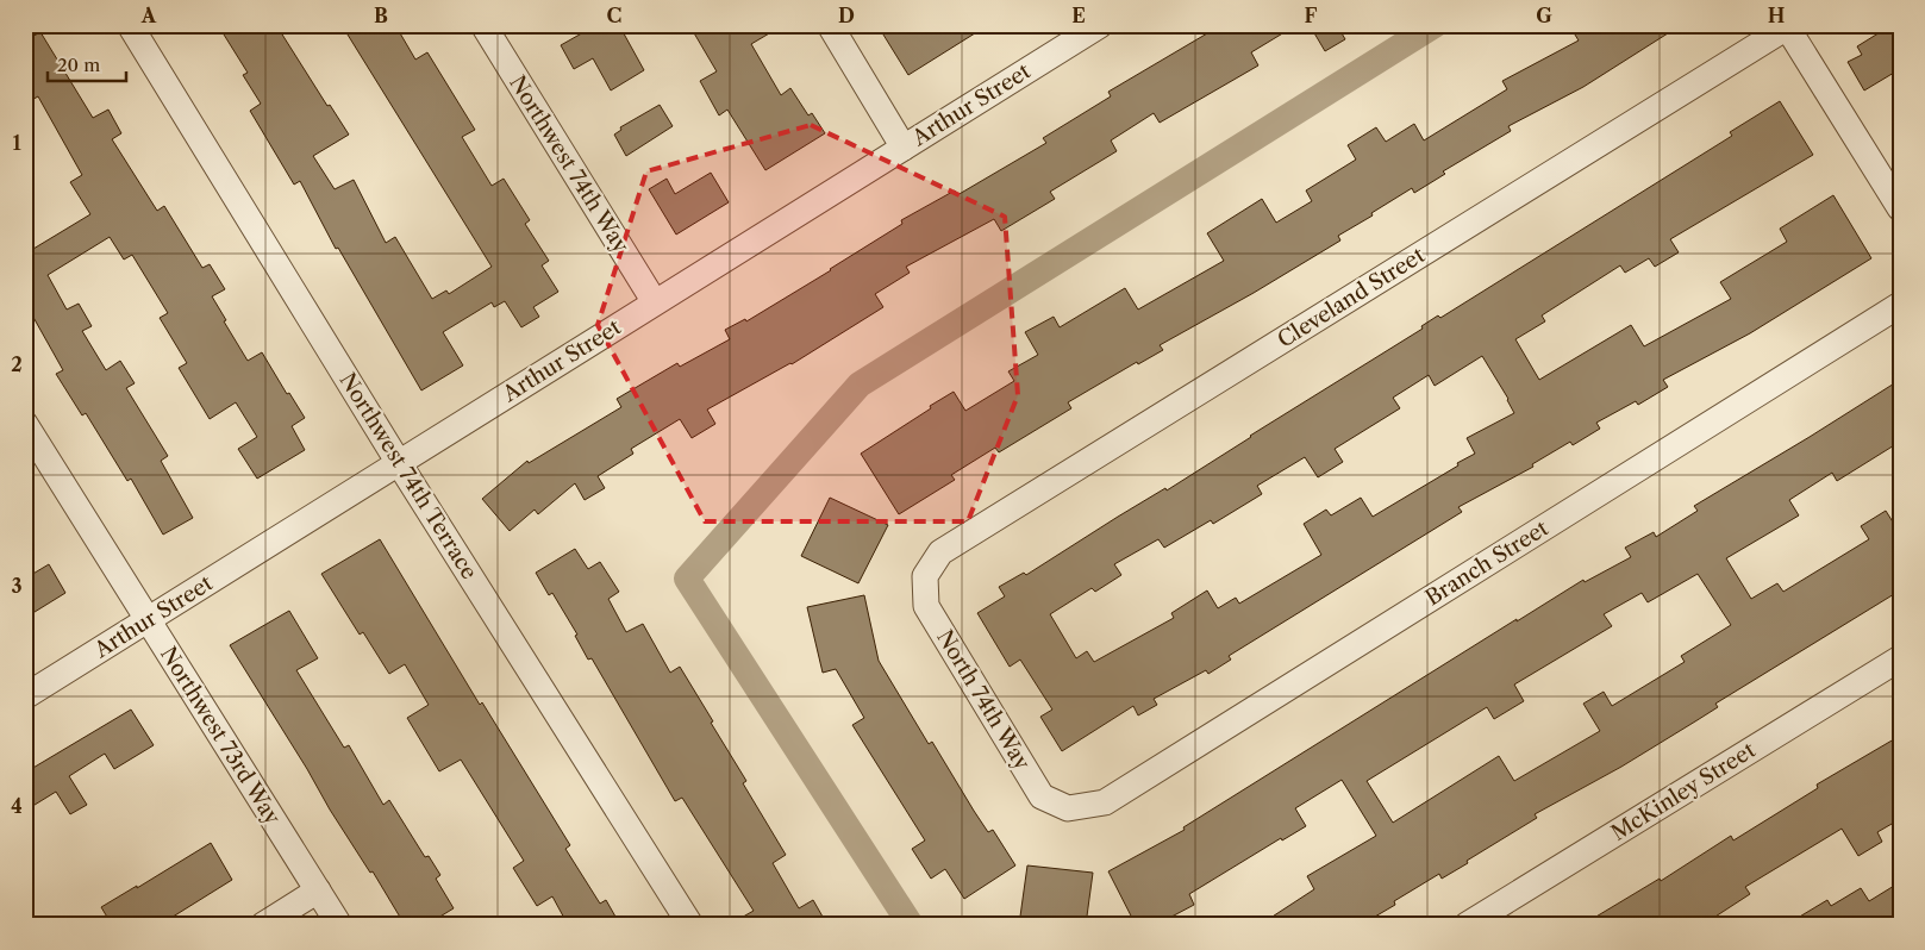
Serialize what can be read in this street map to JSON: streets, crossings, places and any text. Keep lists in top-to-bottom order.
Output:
{
  "streets": {
    "street": [
      "Arthur Street",
      "Northwest 74th Way",
      "Cleveland Street",
      "Northwest 74th Terrace",
      "Branch Street",
      "North 74th Way",
      "Northwest 73rd Way",
      "McKinley Street"
    ]
  },
  "crossings": [
    ["Arthur Street", "Northwest 74th Way"],
    ["Arthur Street", "Northwest 74th Terrace"],
    ["Arthur Street", "Northwest 73rd Way"],
    ["Cleveland Street", "North 74th Way"],
    ["Branch Street", "North 74th Way"]
  ],
  "scale_bar": "20 m",
  "grid": {
    "columns": [
      "A",
      "B",
      "C",
      "D",
      "E",
      "F",
      "G",
      "H"
    ],
    "rows": [
      "1",
      "2",
      "3",
      "4"
    ]
  }
}
